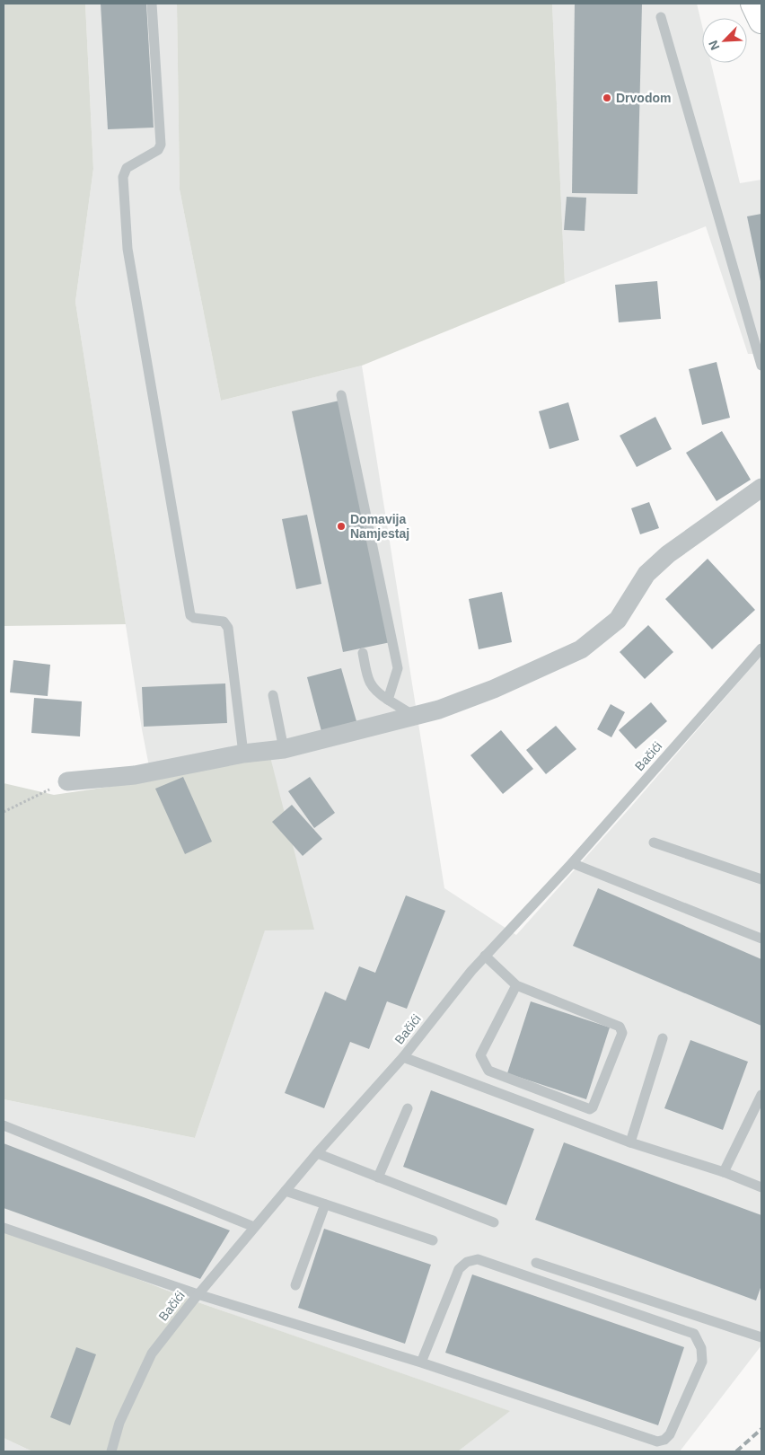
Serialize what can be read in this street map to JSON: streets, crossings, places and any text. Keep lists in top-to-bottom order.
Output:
{
  "streets": {
    "lane": ["Bačići"]
  },
  "places": ["Drvodom", "Domavija Namjestaj"],
  "north": "bottom left"
}
